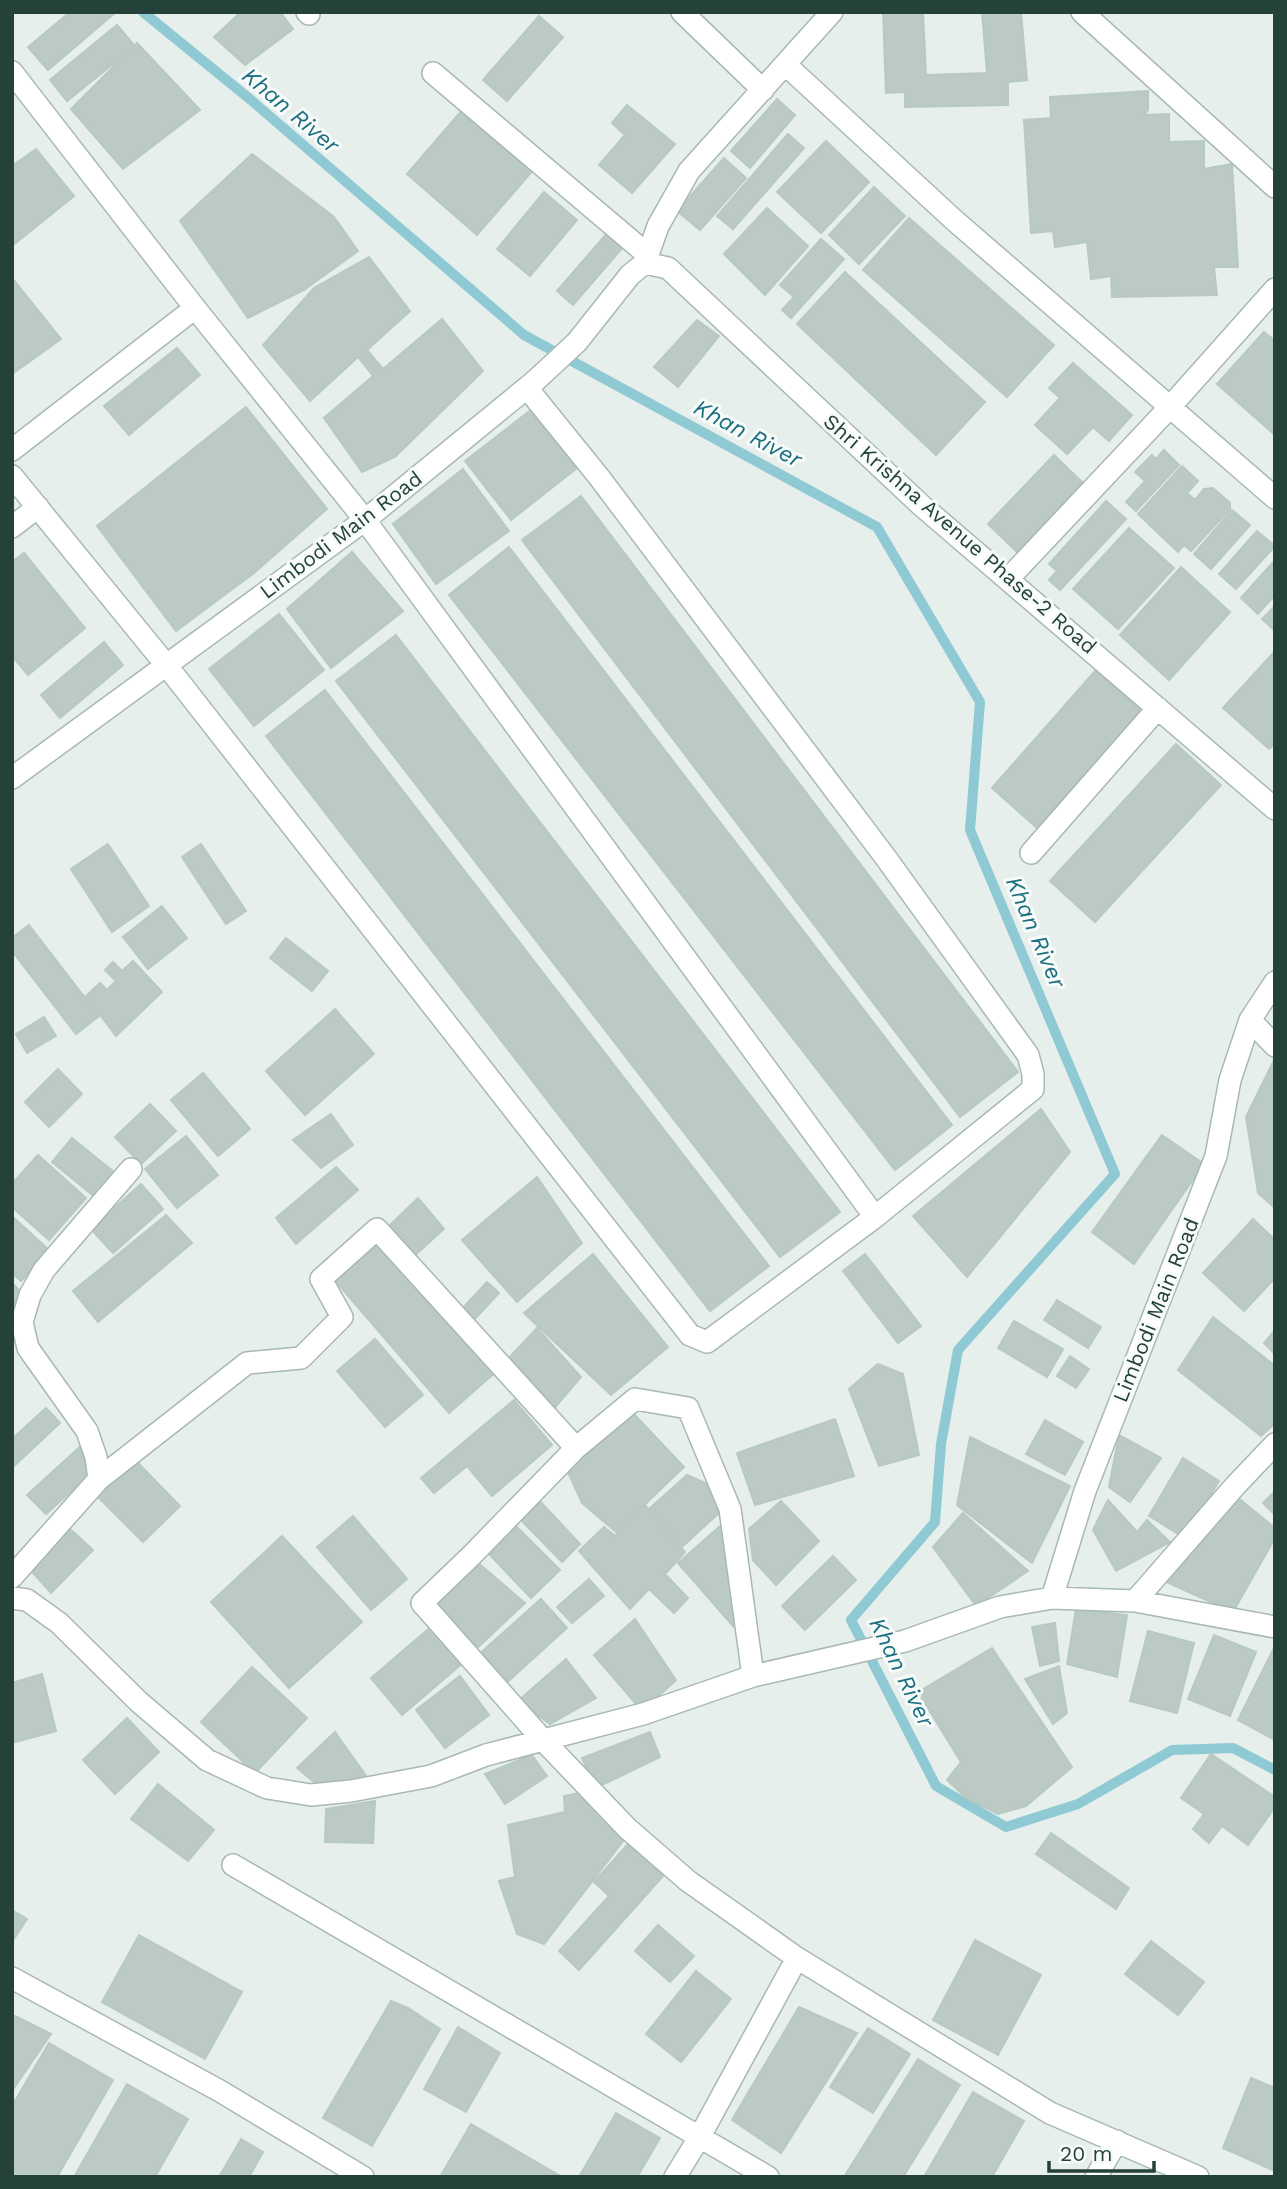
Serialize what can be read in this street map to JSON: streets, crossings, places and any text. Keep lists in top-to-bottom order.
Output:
{
  "streets": {
    "street": ["Shri Krishna Avenue Phase-2 Road", "Limbodi Main Road"]
  },
  "crossings": [
    ["Shri Krishna Avenue Phase-2 Road", "Limbodi Main Road"]
  ],
  "water": ["Khan River"],
  "scale_bar": "20 m"
}
